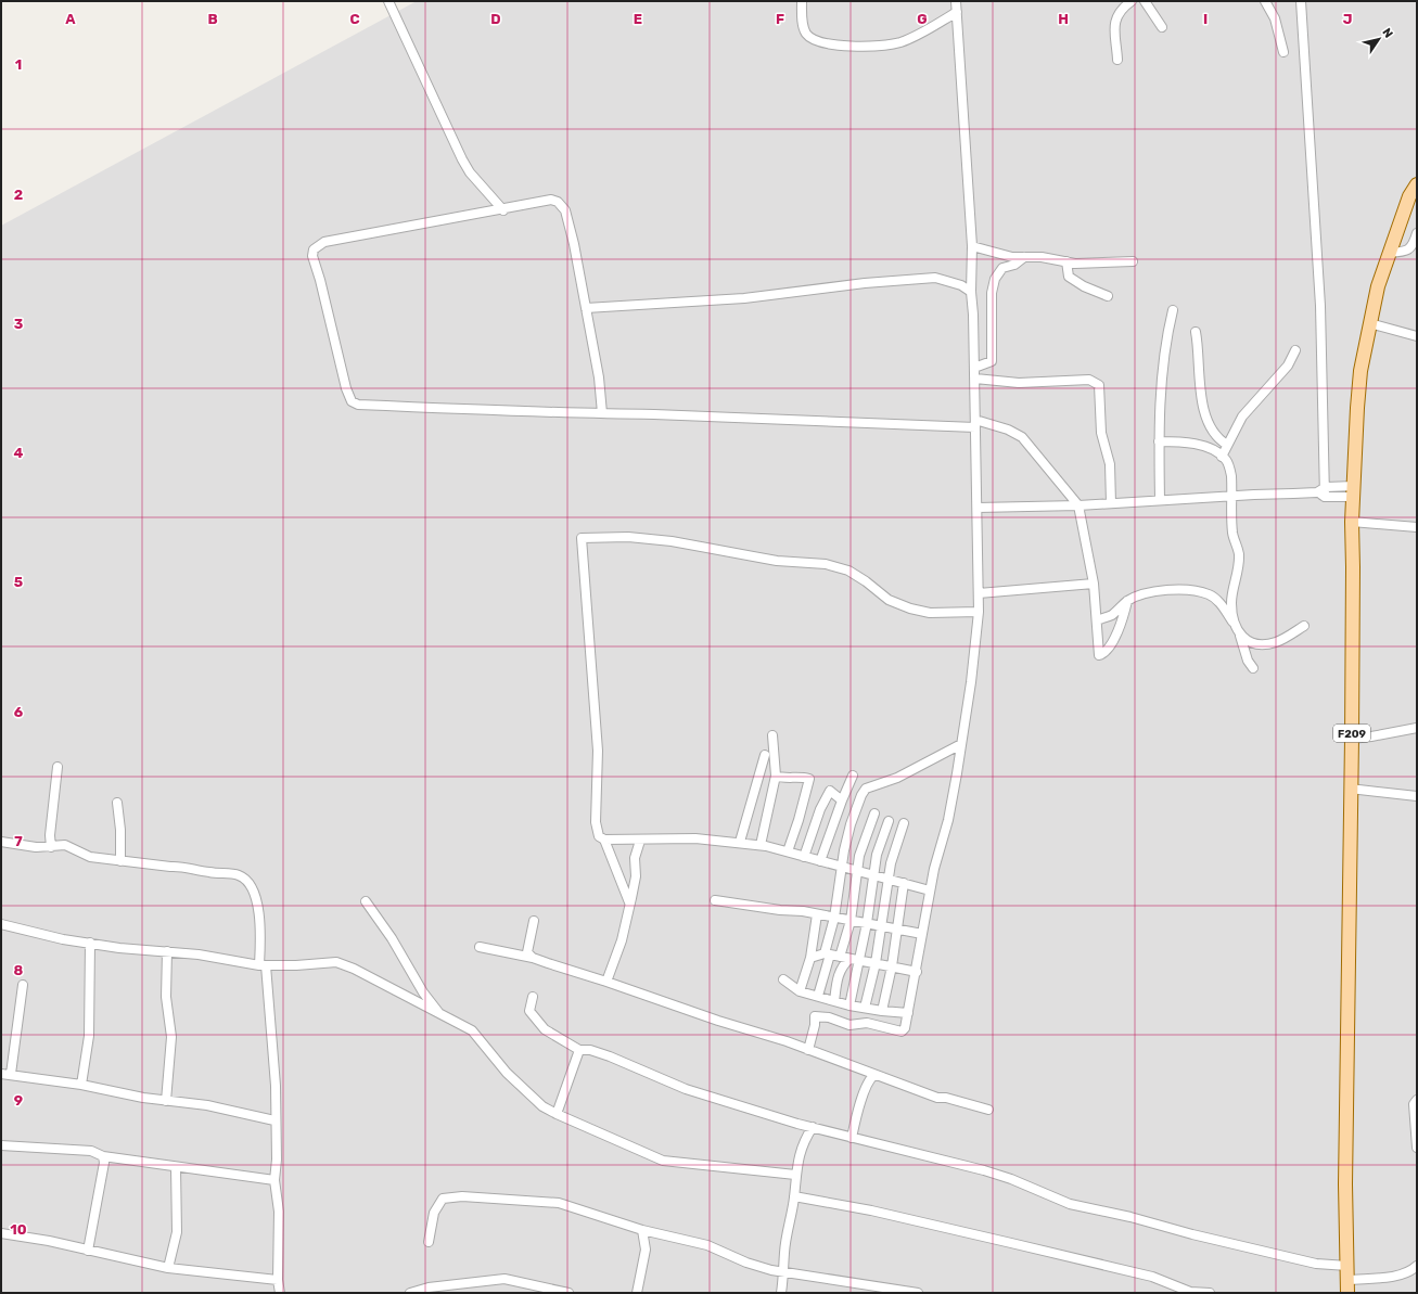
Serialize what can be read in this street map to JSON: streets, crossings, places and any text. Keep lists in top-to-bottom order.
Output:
{
  "streets": {
    "main road": ["F209"]
  },
  "north": "top right",
  "grid": {
    "columns": [
      "A",
      "B",
      "C",
      "D",
      "E",
      "F",
      "G",
      "H",
      "I",
      "J"
    ],
    "rows": [
      "1",
      "2",
      "3",
      "4",
      "5",
      "6",
      "7",
      "8",
      "9",
      "10"
    ]
  }
}
